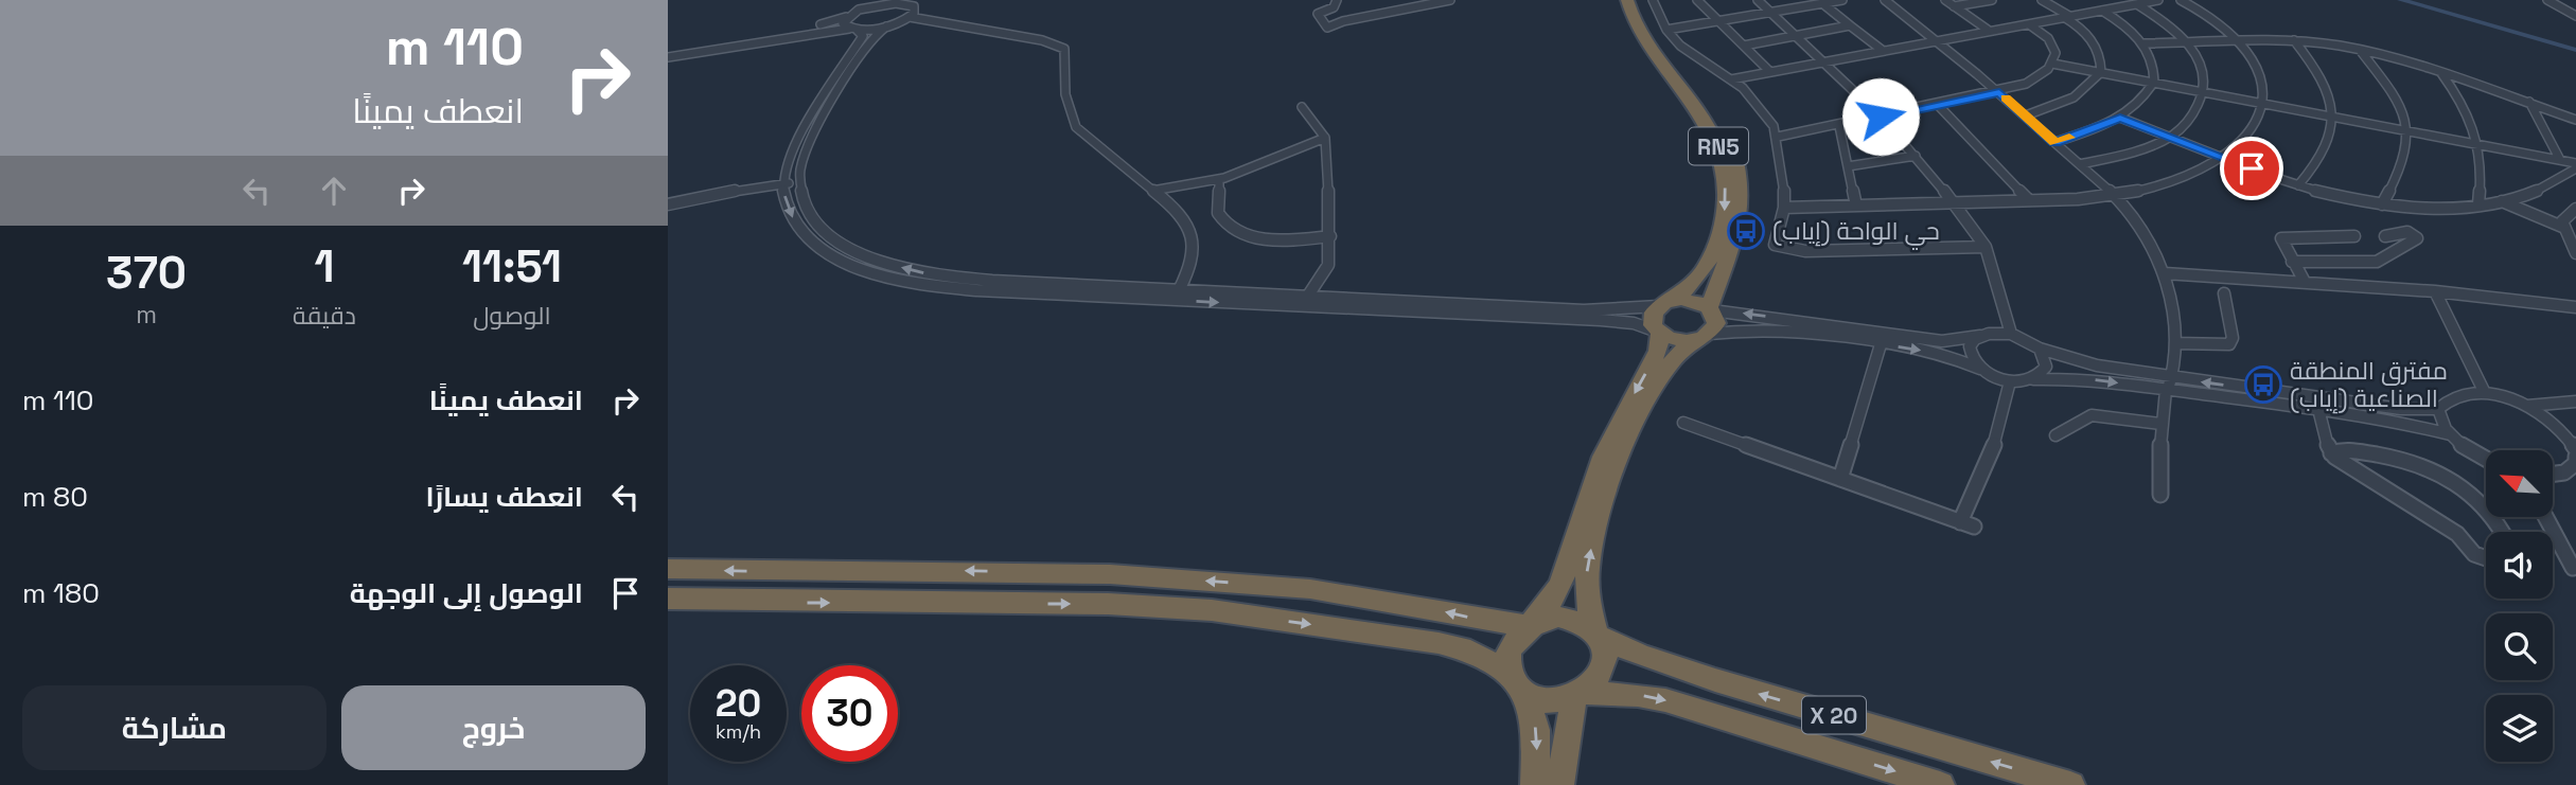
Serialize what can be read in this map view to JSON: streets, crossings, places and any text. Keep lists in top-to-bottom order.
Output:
{
  "streets": {
    "highway": ["RN5", "X 20"]
  },
  "places": {
    "bus stop": ["حي الواحة (إياب)", "مفترق المنطقة الصناعية (إياب)"]
  },
  "north": "top left",
  "page": {
    "turn": ["110 m", "انعطف يمينًا"],
    "eta": [
      "11:51",
      "الوصول",
      "1",
      "دقيقة",
      "370",
      "m"
    ],
    "list": [
      {
        "name": "انعطف يمينًا",
        "value": "110 m"
      },
      {
        "name": "انعطف يسارًا",
        "value": "80 m"
      },
      {
        "name": "الوصول إلى الوجهة",
        "value": "180 m"
      }
    ],
    "speed": "20 km/h",
    "limit": "30",
    "buttons": ["خروج", "مشاركة"]
  }
}
